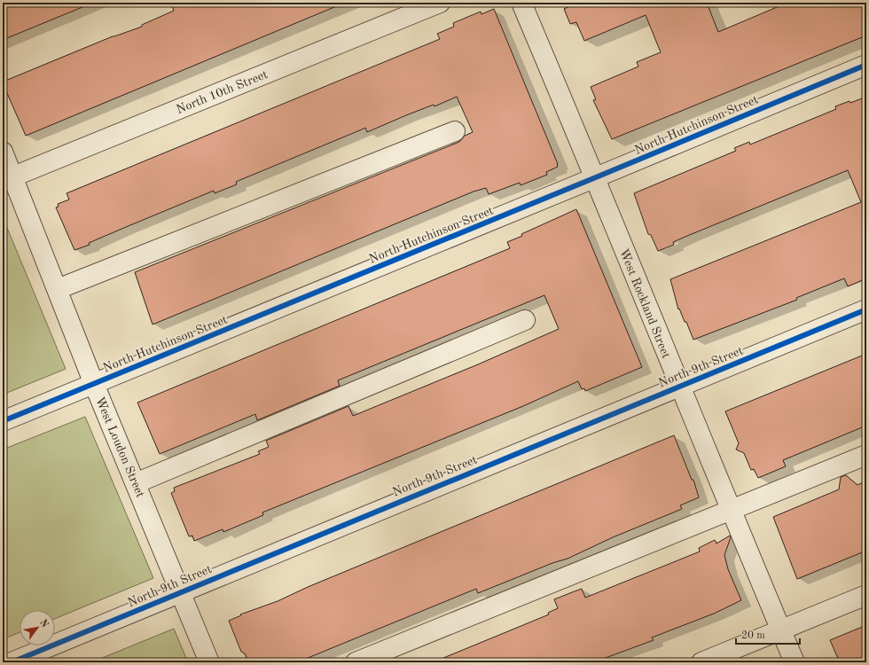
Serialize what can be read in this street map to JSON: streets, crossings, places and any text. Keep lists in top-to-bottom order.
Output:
{
  "streets": {
    "street": [
      "North 10th Street",
      "North Hutchinson Street",
      "West Rockland Street",
      "North 9th Street",
      "West Loudon Street"
    ]
  },
  "crossings": [
    ["North 10th Street", "West Loudon Street"],
    ["North Hutchinson Street", "West Rockland Street"],
    ["North Hutchinson Street", "West Loudon Street"],
    ["West Rockland Street", "North 9th Street"],
    ["North 9th Street", "West Loudon Street"]
  ],
  "scale_bar": "20 m",
  "north": "top right"
}
